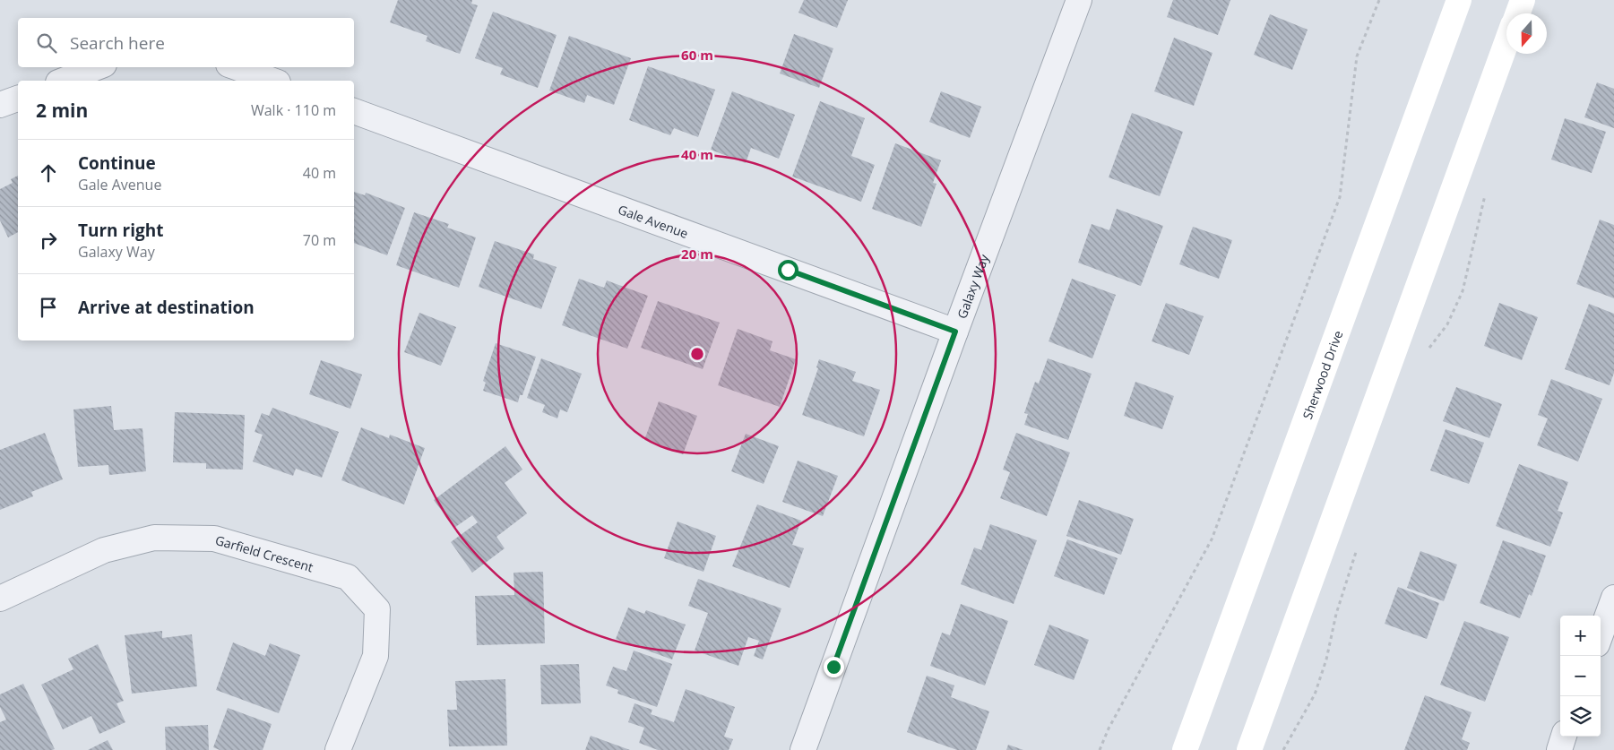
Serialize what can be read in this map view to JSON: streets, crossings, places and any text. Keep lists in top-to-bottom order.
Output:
{
  "streets": {
    "main road": ["Sherwood Drive"],
    "street": ["Gale Avenue", "Galaxy Way", "Garfield Crescent"]
  },
  "crossings": [
    ["Gale Avenue", "Galaxy Way"]
  ],
  "north": "bottom",
  "page": {
    "search": "Search here",
    "heading": ["2 min", "Walk · 110 m"],
    "list": [
      ["Continue", "Gale Avenue", "40 m"],
      ["Turn right", "Galaxy Way", "70 m"],
      "Arrive at destination"
    ],
    "map_buttons": ["+", "−"]
  },
  "rings": ["60 m", "40 m", "20 m"]
}
